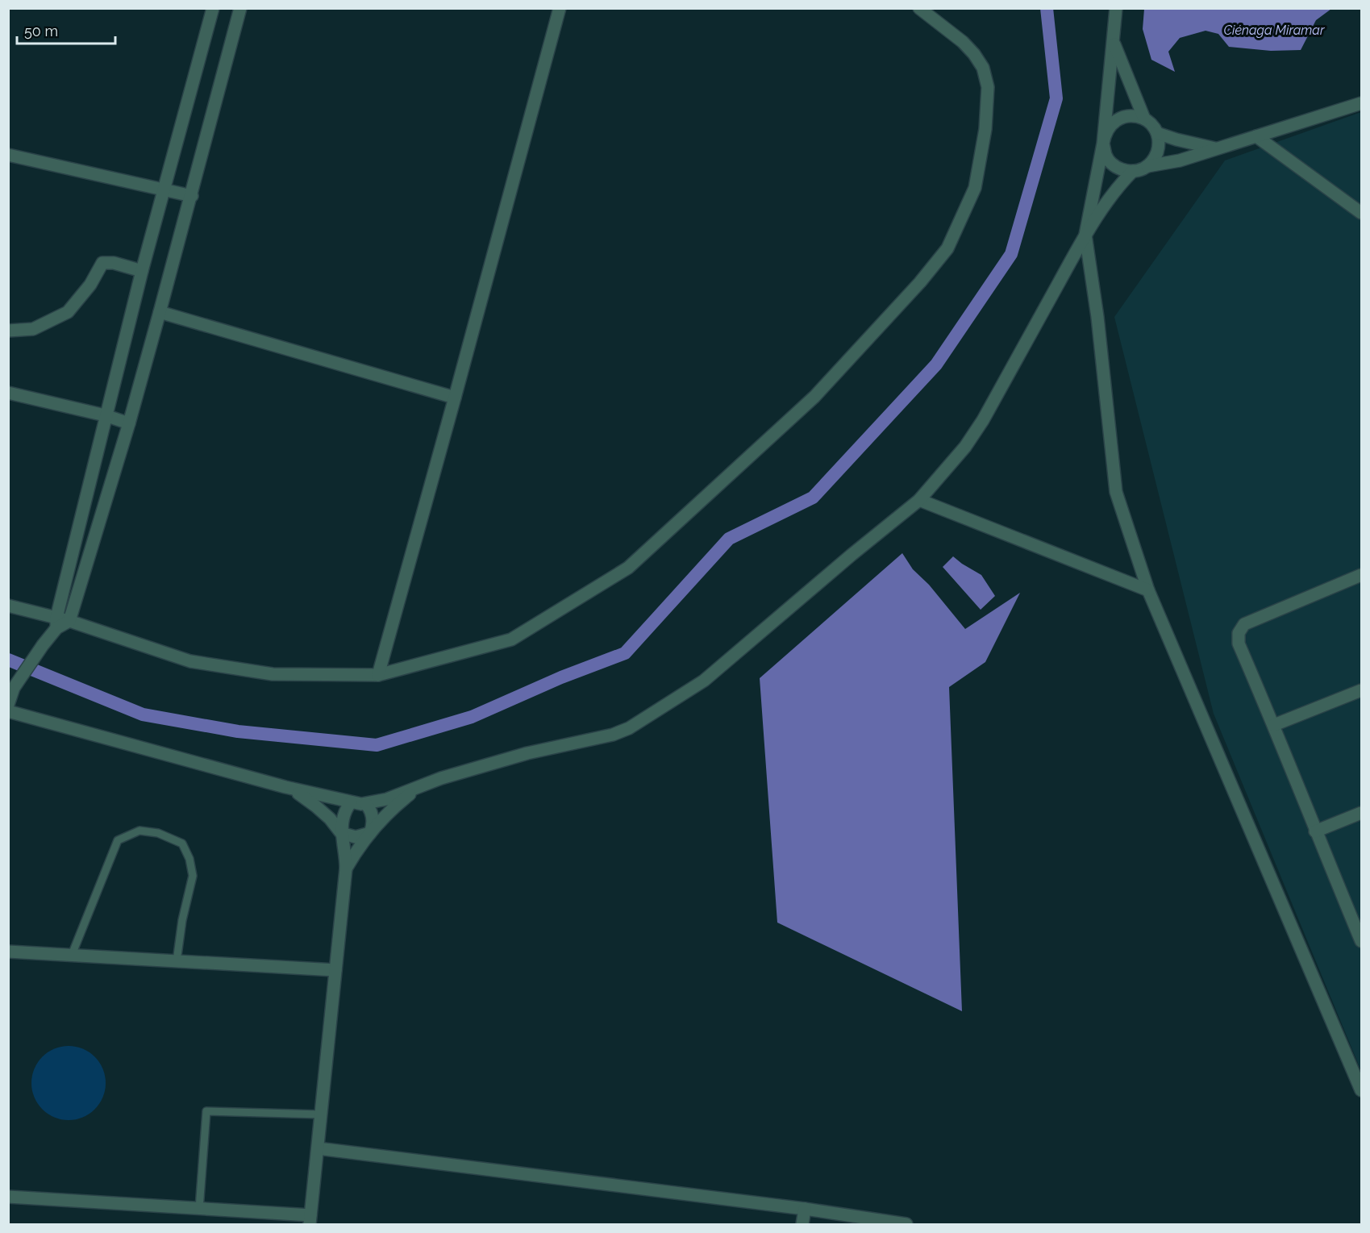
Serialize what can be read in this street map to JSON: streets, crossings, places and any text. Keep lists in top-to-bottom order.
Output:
{
  "water": ["Ciénaga Miramar"],
  "scale_bar": "50 m"
}
